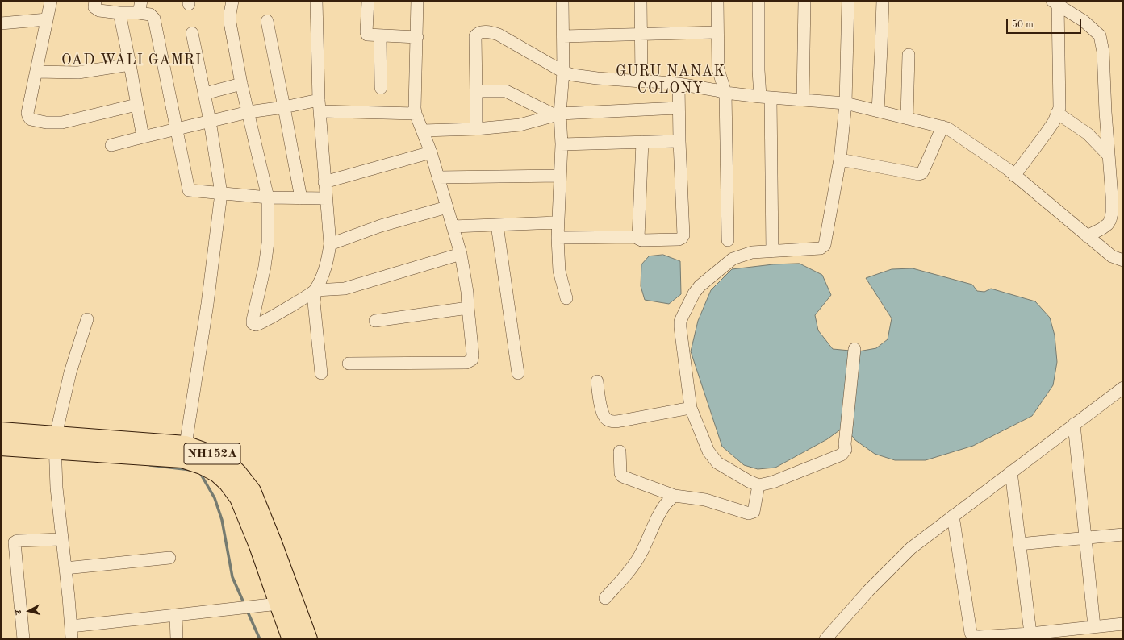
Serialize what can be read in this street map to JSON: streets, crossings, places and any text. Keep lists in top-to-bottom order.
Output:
{
  "streets": {
    "highway": ["NH152A"]
  },
  "districts": ["OAD WALI GAMRI", "GURU NANAK COLONY"],
  "scale_bar": "50 m",
  "north": "left"
}
